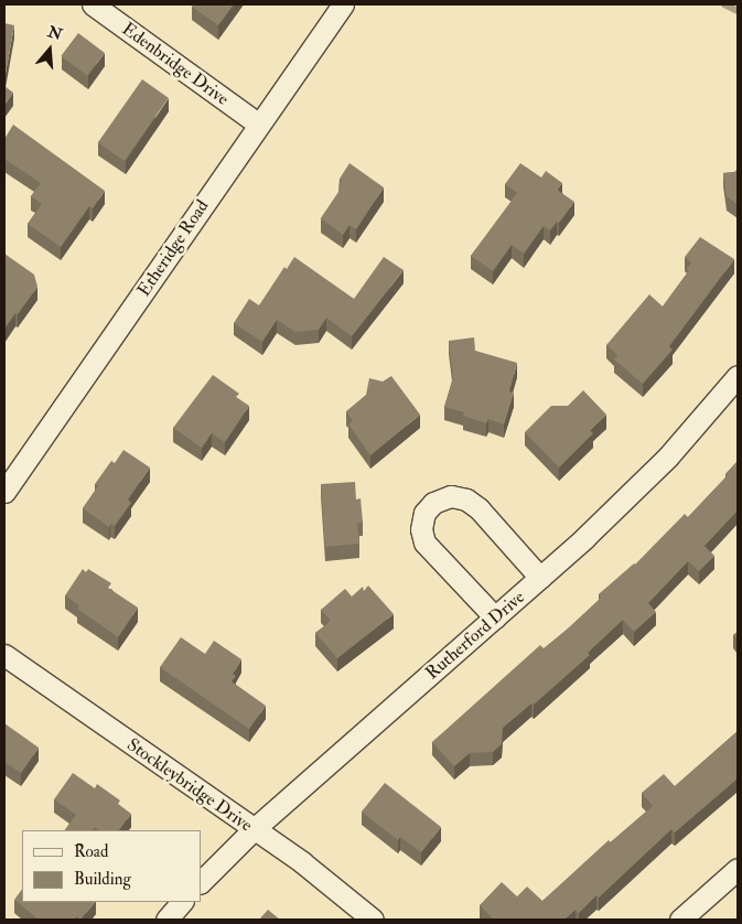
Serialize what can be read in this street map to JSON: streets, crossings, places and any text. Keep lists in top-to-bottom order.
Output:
{
  "streets": {
    "street": [
      "Edenbridge Drive",
      "Etheridge Road",
      "Rutherford Drive",
      "Stockleybridge Drive"
    ]
  },
  "crossings": [
    ["Edenbridge Drive", "Etheridge Road"],
    ["Rutherford Drive", "Stockleybridge Drive"]
  ],
  "legend": ["Road", "Building"],
  "north": "top"
}
